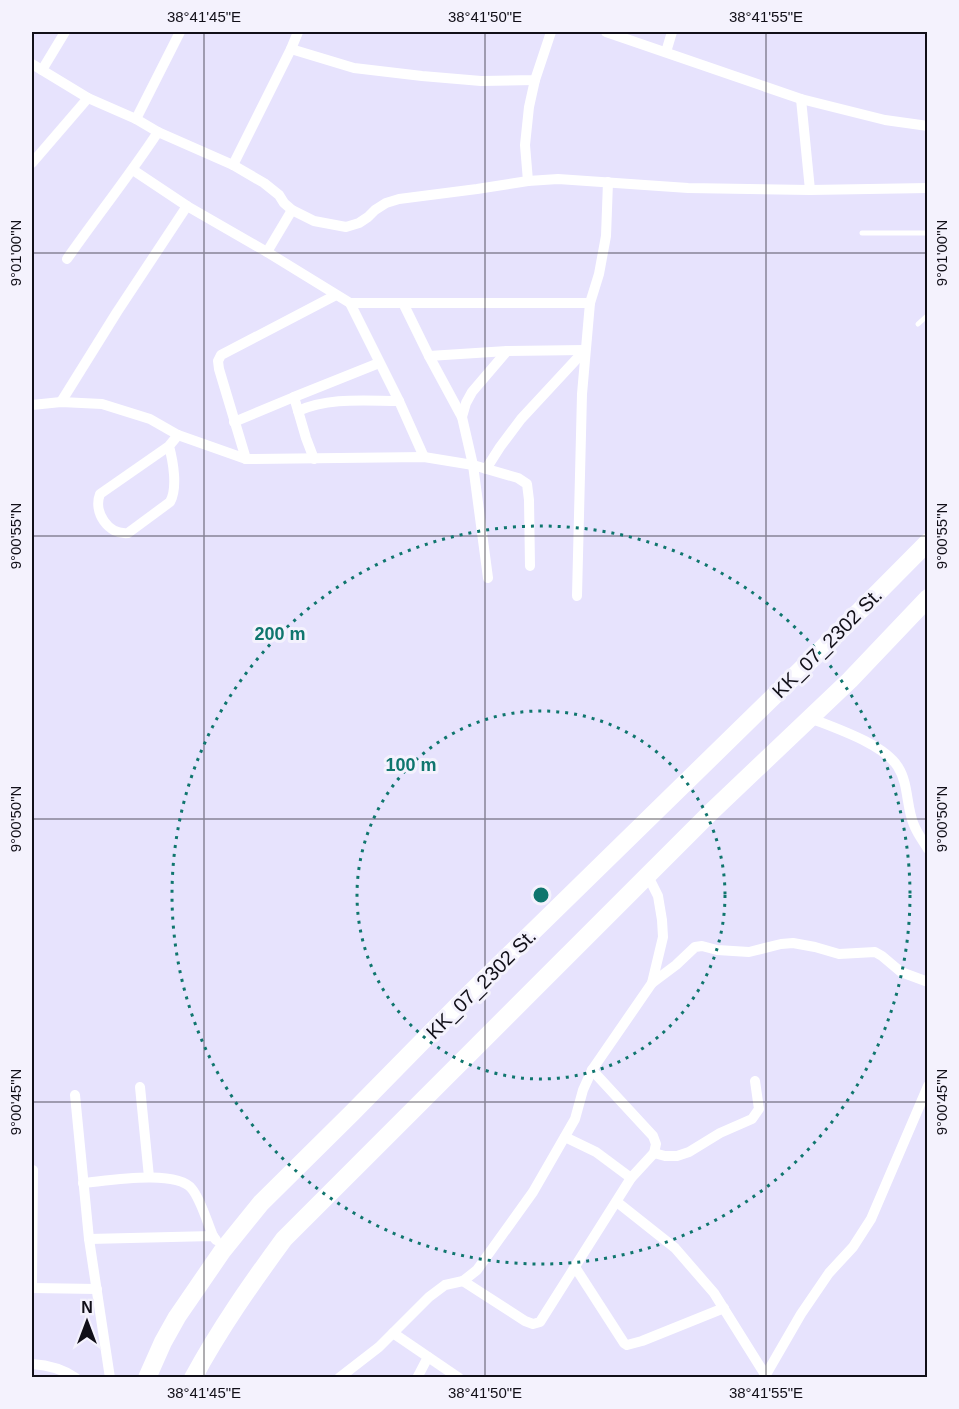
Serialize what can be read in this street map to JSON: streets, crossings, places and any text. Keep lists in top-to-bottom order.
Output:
{
  "streets": {
    "main road": ["KK_07_2302 St."]
  },
  "north": "top",
  "coordinates": [
    "38°41'45\"E",
    "38°41'50\"E",
    "38°41'55\"E",
    "9°01'00\"N",
    "9°00'55\"N",
    "9°00'50\"N",
    "9°00'45\"N"
  ],
  "rings": ["200 m", "100 m"]
}
